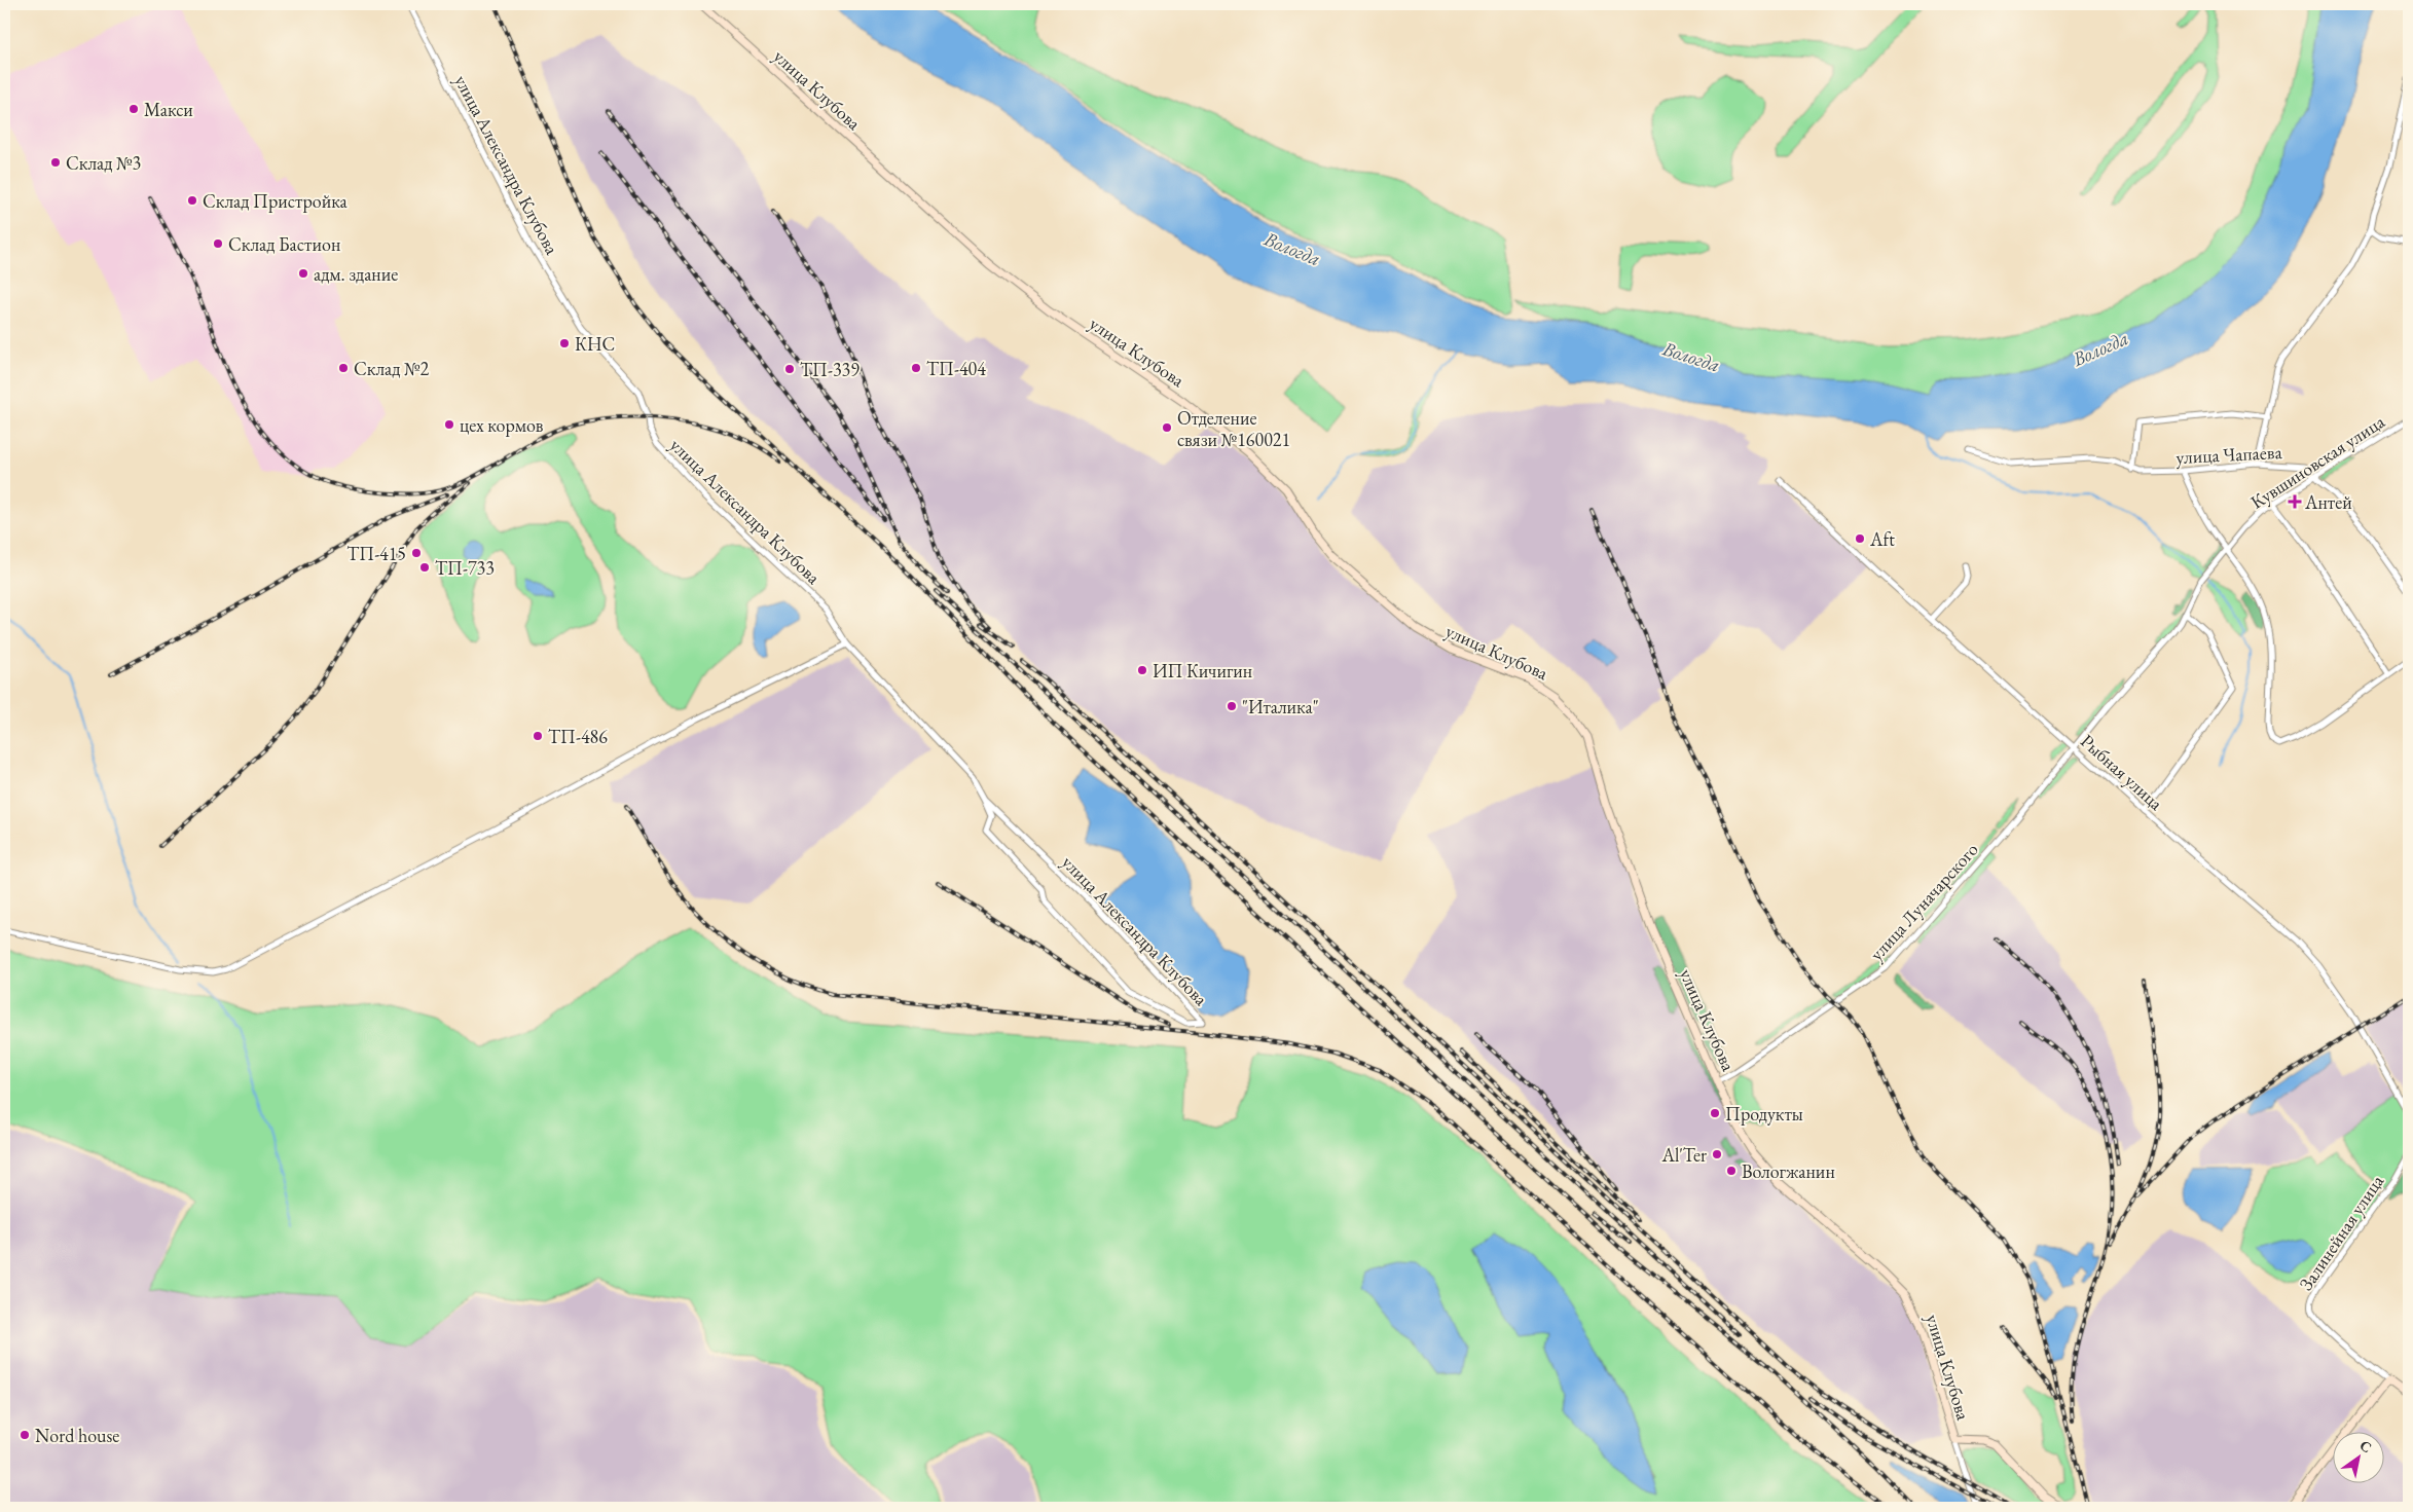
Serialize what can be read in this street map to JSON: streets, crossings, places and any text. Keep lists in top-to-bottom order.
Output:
{
  "streets": {
    "main road": ["улица Клубова"],
    "street": [
      "улица Александра Клубова",
      "улица Чапаева",
      "Кувшиновская улица",
      "Рыбная улица",
      "улица Луначарского",
      "Залинейная улица"
    ]
  },
  "crossings": [
    ["улица Клубова", "улица Луначарского"],
    ["улица Чапаева", "Кувшиновская улица"],
    ["Кувшиновская улица", "Рыбная улица"],
    ["Кувшиновская улица", "улица Луначарского"],
    ["Рыбная улица", "улица Луначарского"]
  ],
  "water": ["Вологда"],
  "places": {
    "other": [
      "Макси",
      "Склад №3",
      "Склад Пристройка",
      "Склад Бастион",
      "адм. здание",
      "КНС",
      "Склад №2",
      "ТП-404",
      "ТП-339",
      "цех кормов",
      "Отделение связи №160021",
      "Aft",
      "ТП-415",
      "ТП-733",
      "ИП Кичигин",
      "\"Италика\"",
      "ТП-486",
      "Продукты",
      "Al'Ter",
      "Вологжанин",
      "Nord house"
    ],
    "health": ["Антей"]
  },
  "north": "top right"
}
